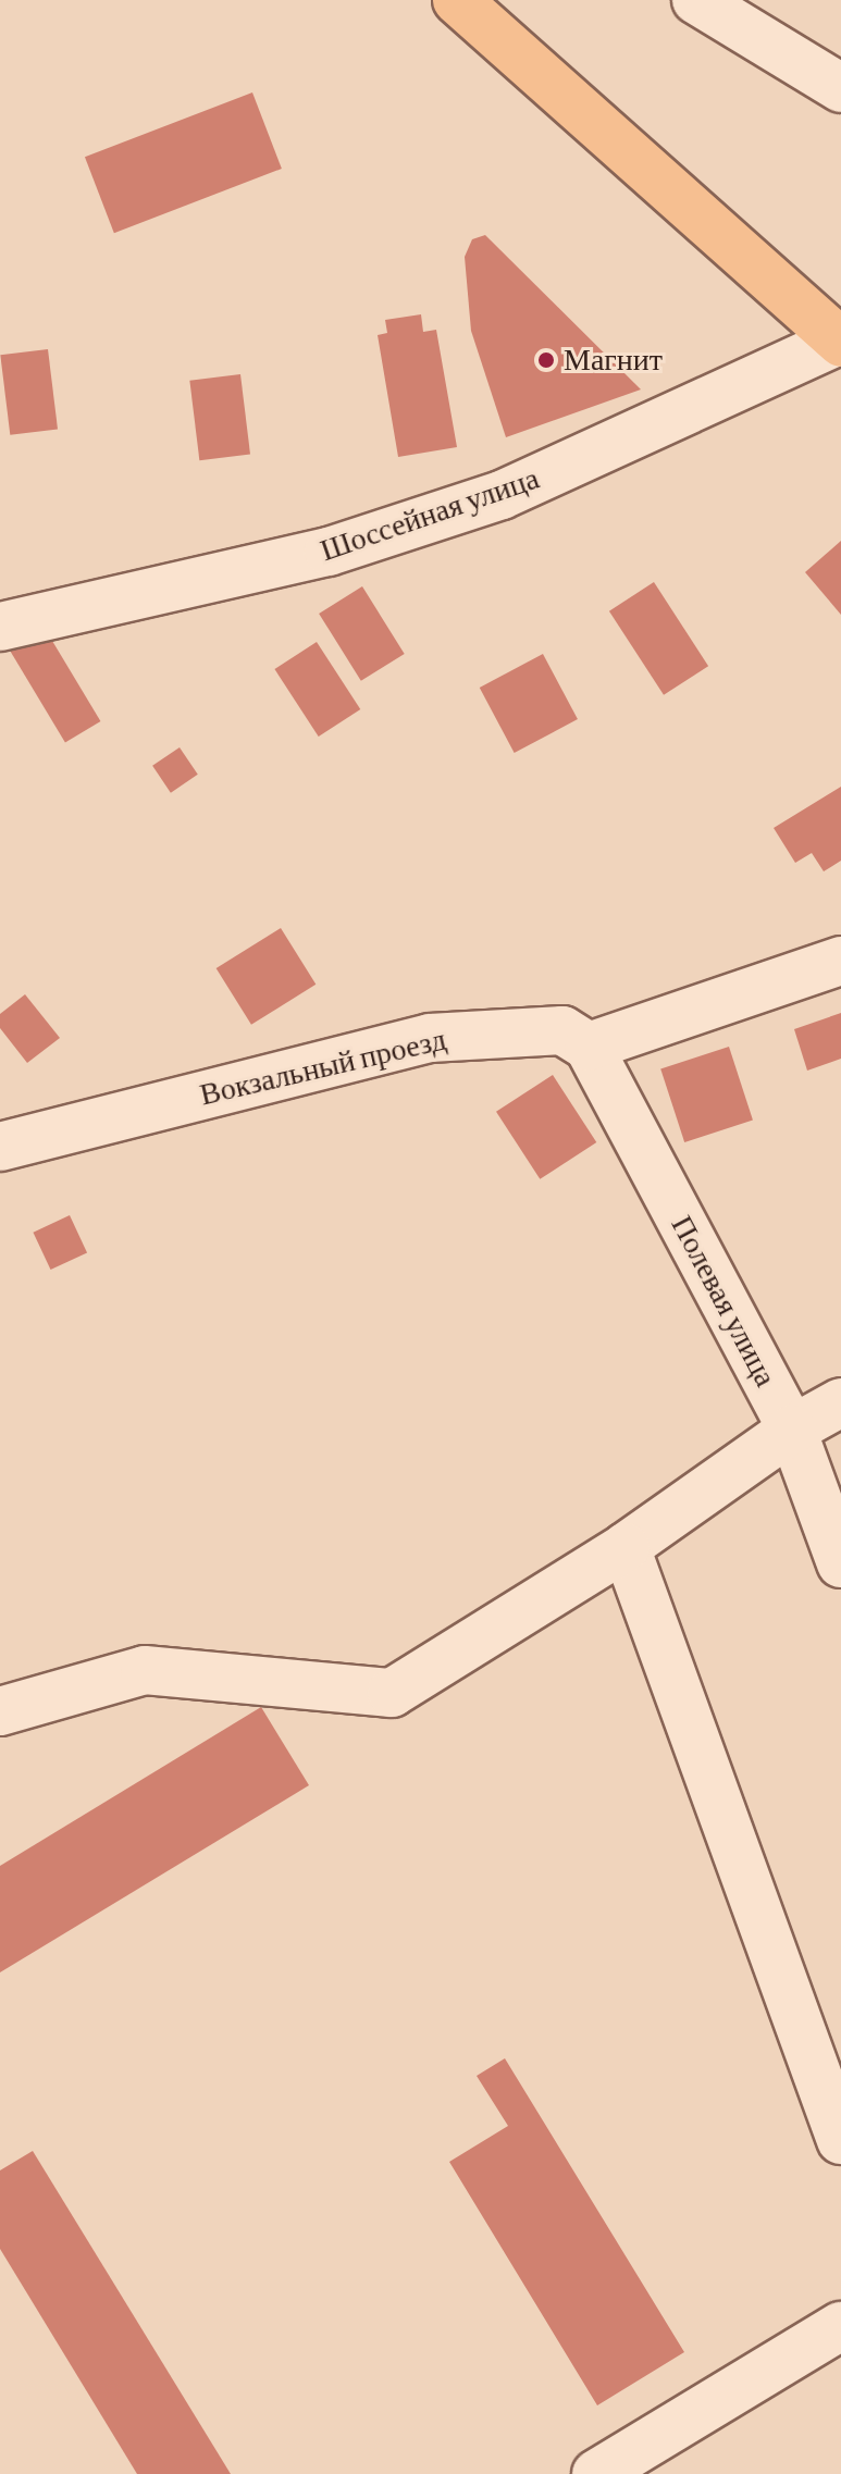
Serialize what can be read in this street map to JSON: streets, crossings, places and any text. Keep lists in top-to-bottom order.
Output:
{
  "streets": {
    "street": ["Шоссейная улица", "Вокзальный проезд", "Полевая улица"]
  },
  "crossings": [
    ["Вокзальный проезд", "Полевая улица"]
  ],
  "places": ["Магнит"]
}
